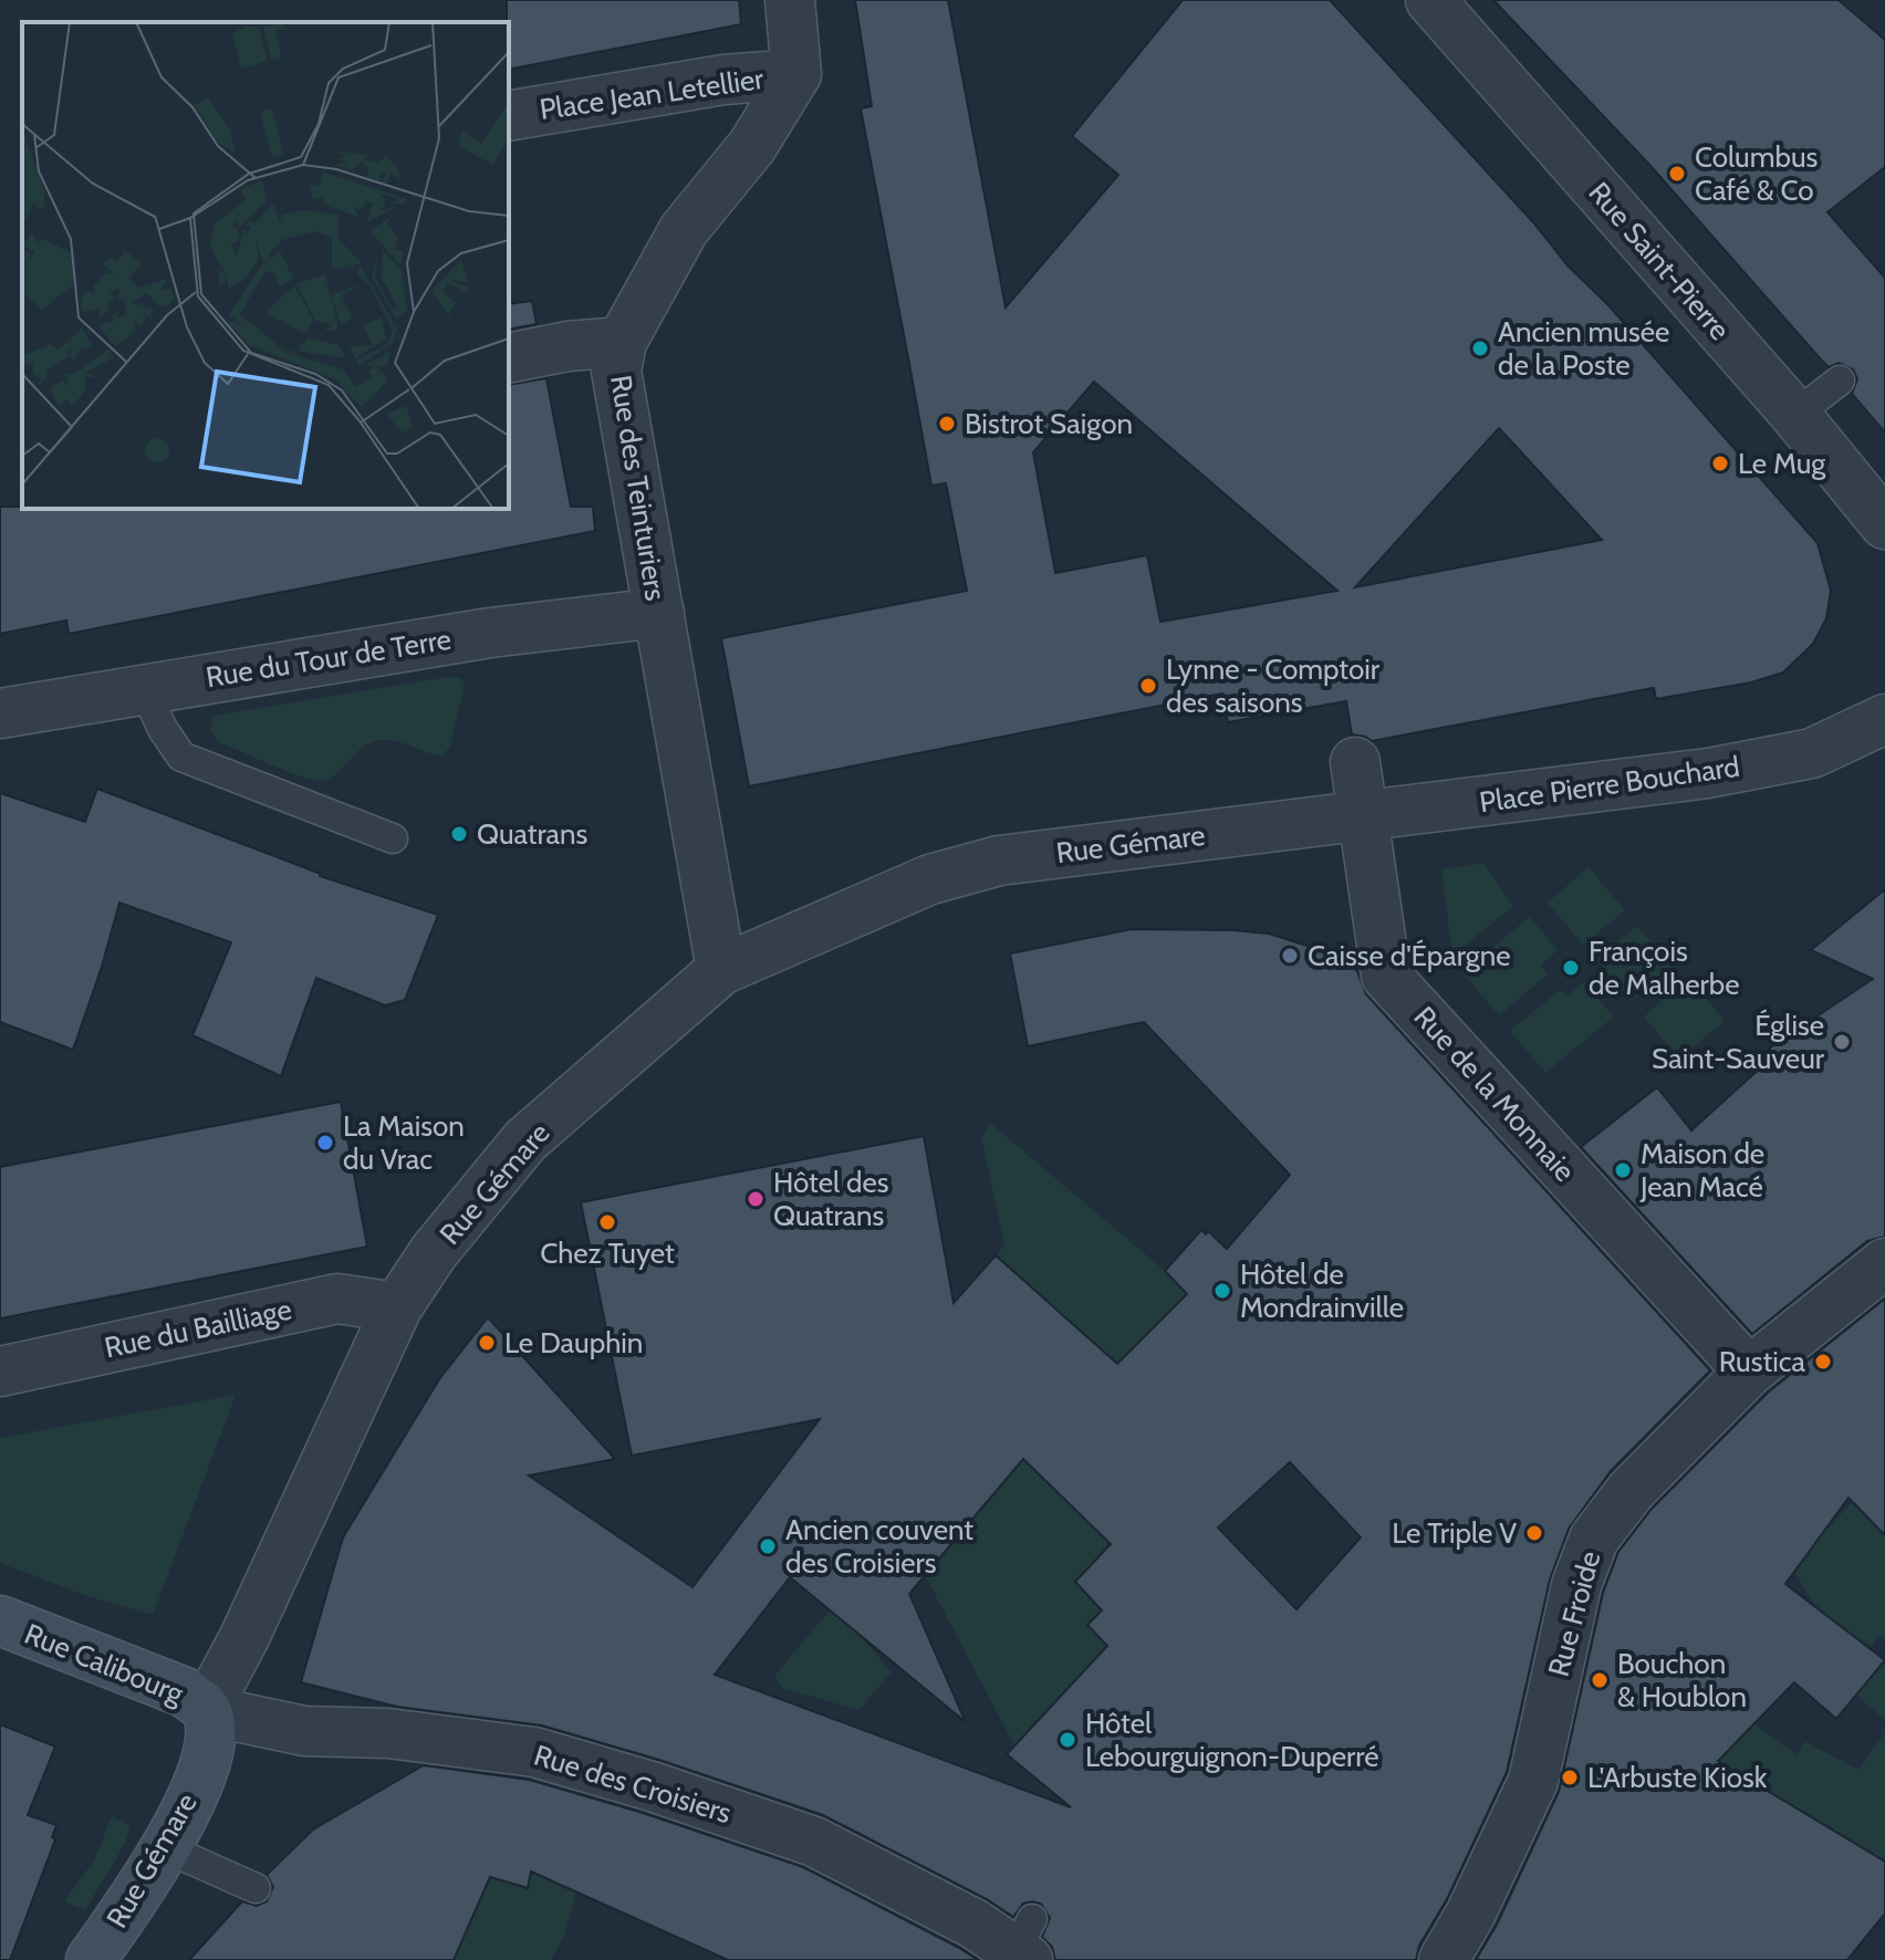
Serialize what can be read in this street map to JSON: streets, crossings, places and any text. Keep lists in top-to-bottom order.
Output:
{
  "streets": {
    "main road": ["Rue Gémare", "Rue Calibourg"],
    "street": [
      "Place Jean Letellier",
      "Rue Saint-Pierre",
      "Rue des Teinturiers",
      "Rue du Tour de Terre",
      "Place Pierre Bouchard",
      "Rue de la Monnaie",
      "Rue du Bailliage",
      "Rue Froide",
      "Rue des Croisiers"
    ]
  },
  "crossings": [
    ["Place Jean Letellier", "Rue des Teinturiers"],
    ["Rue des Teinturiers", "Rue du Tour de Terre"],
    ["Rue des Teinturiers", "Rue Gémare"],
    ["Place Pierre Bouchard", "Rue Gémare"],
    ["Place Pierre Bouchard", "Rue de la Monnaie"],
    ["Rue Gémare", "Rue de la Monnaie"],
    ["Rue Gémare", "Rue du Bailliage"],
    ["Rue Gémare", "Rue Calibourg"],
    ["Rue Gémare", "Rue des Croisiers"],
    ["Rue de la Monnaie", "Rue Froide"],
    ["Rue Calibourg", "Rue des Croisiers"]
  ],
  "places": [
    "Columbus Café & Co",
    "Ancien musée de la Poste",
    "Bistrot Saigon",
    "Le Mug",
    "Lynne - Comptoir des saisons",
    "Quatrans",
    "Caisse d'Épargne",
    "François de Malherbe",
    "Église Saint-Sauveur",
    "La Maison du Vrac",
    "Maison de Jean Macé",
    "Hôtel des Quatrans",
    "Chez Tuyet",
    "Hôtel de Mondrainville",
    "Le Dauphin",
    "Rustica",
    "Le Triple V",
    "Ancien couvent des Croisiers",
    "Bouchon & Houblon",
    "Hôtel Lebourguignon-Duperré",
    "L'Arbuste Kiosk"
  ]
}
